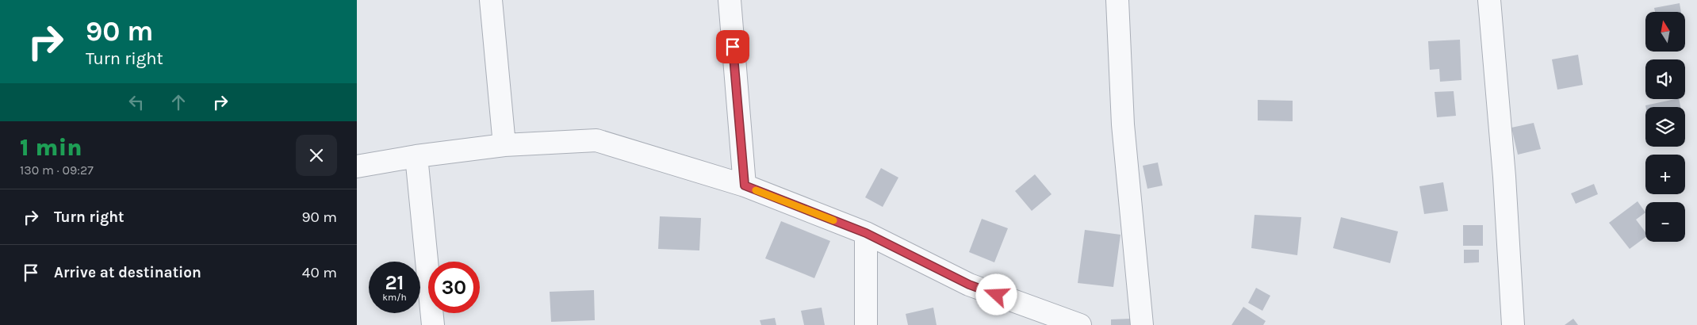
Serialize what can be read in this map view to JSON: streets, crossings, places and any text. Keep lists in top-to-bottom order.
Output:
{
  "north": "top",
  "page": {
    "turn": ["90 m", "Turn right"],
    "map_buttons": ["+", "−"],
    "heading": ["1 min", "130 m · 09:27"],
    "list": [
      {
        "name": "Turn right",
        "value": "90 m"
      },
      {
        "name": "Arrive at destination",
        "value": "40 m"
      }
    ],
    "speed": "21 km/h",
    "limit": "30"
  }
}
